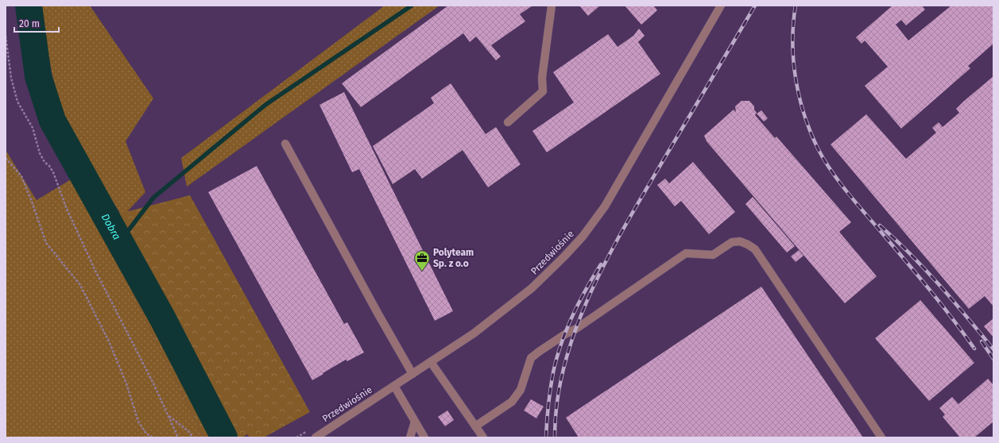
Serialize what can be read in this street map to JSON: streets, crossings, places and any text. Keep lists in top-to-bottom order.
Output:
{
  "streets": {
    "street": ["Przedwiośnie"]
  },
  "water": ["Dobra"],
  "places": {
    "office": ["Polyteam Sp. z o.o"]
  },
  "scale_bar": "20 m"
}
